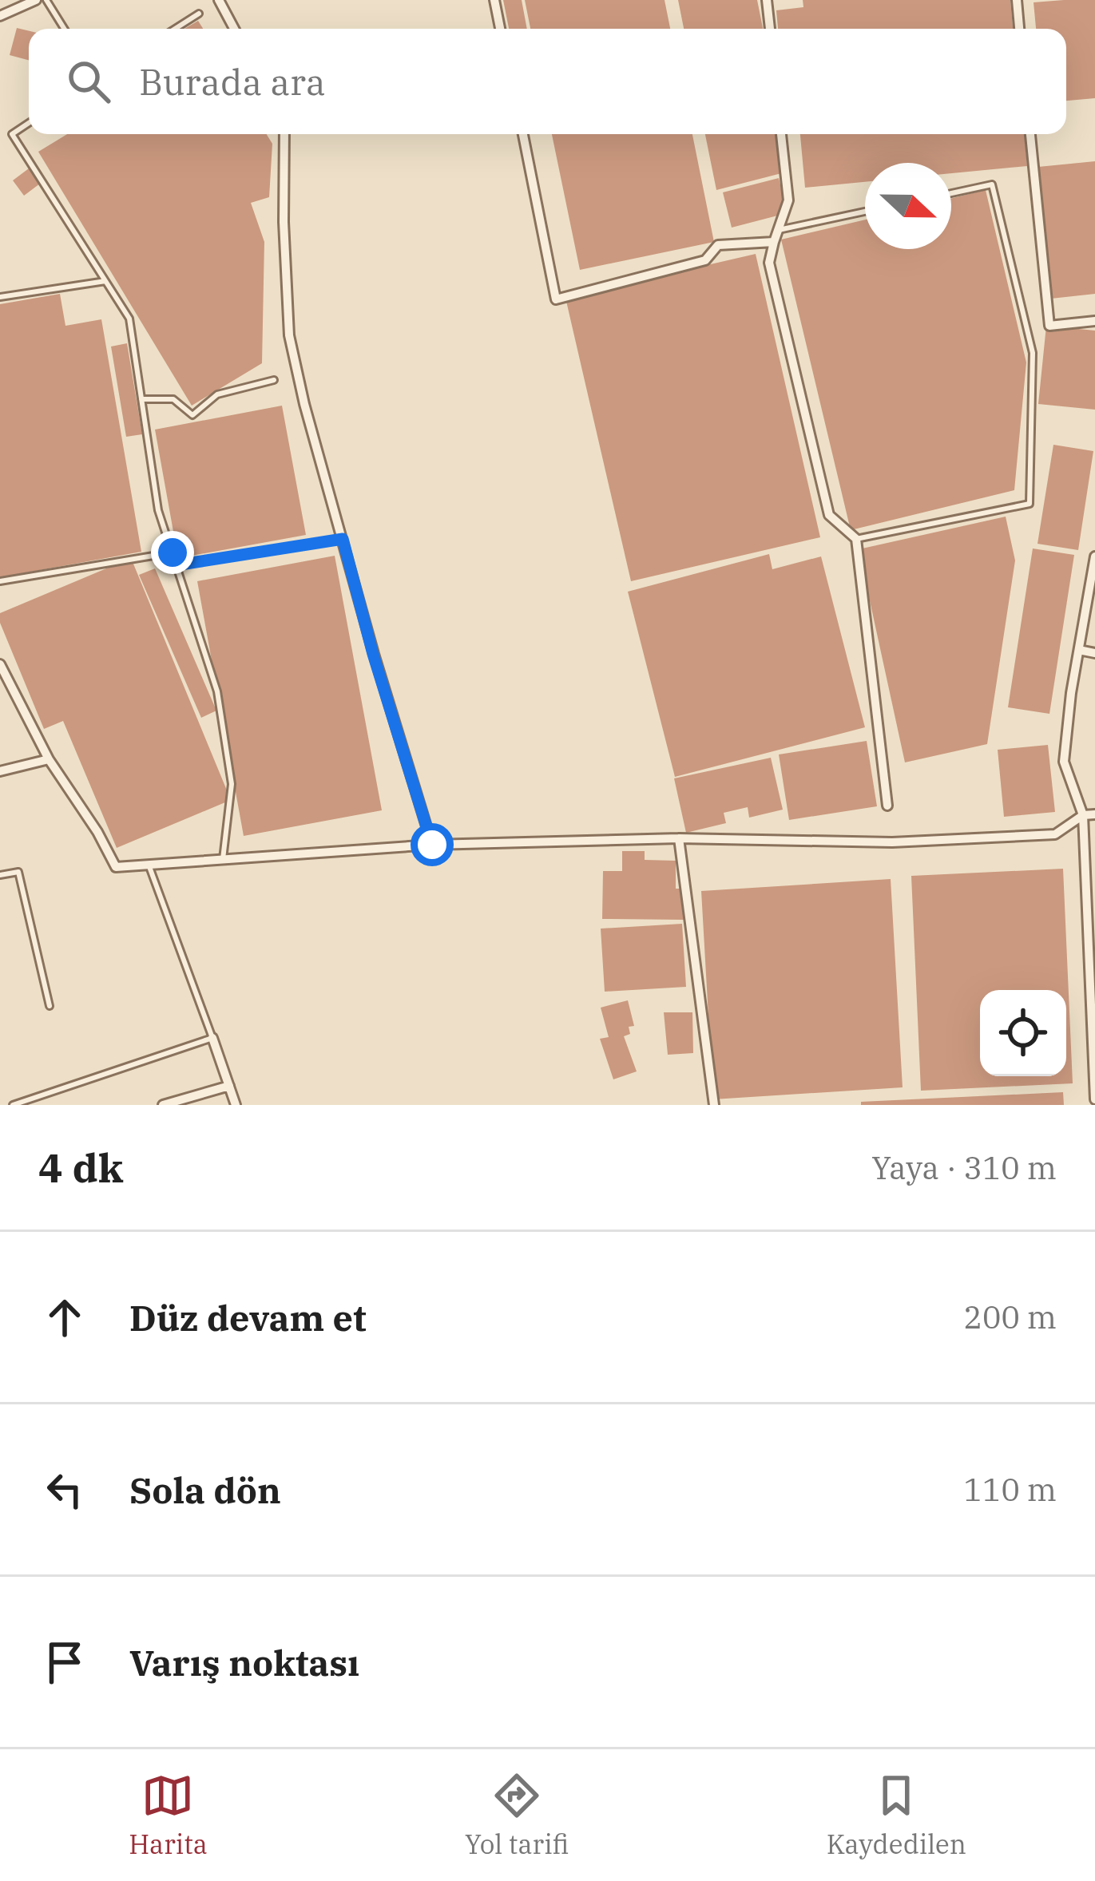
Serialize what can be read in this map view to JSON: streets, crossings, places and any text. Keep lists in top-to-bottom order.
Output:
{
  "north": "right",
  "page": {
    "search": "Burada ara",
    "heading": ["4 dk", "Yaya · 310 m"],
    "list": [
      ["Düz devam et", "200 m"],
      ["Sola dön", "110 m"],
      "Varış noktası"
    ],
    "nav": ["Harita", "Yol tarifi", "Kaydedilen"]
  }
}
